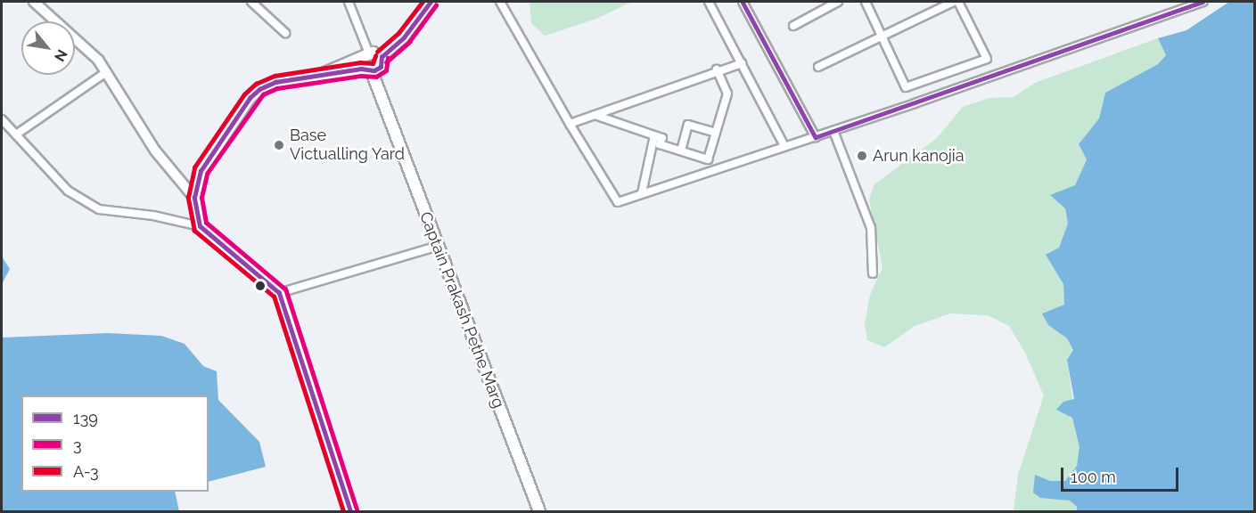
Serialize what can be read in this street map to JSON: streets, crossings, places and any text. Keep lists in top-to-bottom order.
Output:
{
  "streets": {
    "main road": ["Captain Prakash Pethe Marg"]
  },
  "places": ["Base Victualling Yard", "Arun kanojia"],
  "lines": ["transit line 139", "transit line A-3", "transit line 3"],
  "legend": ["139", "3", "A-3"],
  "scale_bar": "100 m",
  "north": "bottom right"
}
